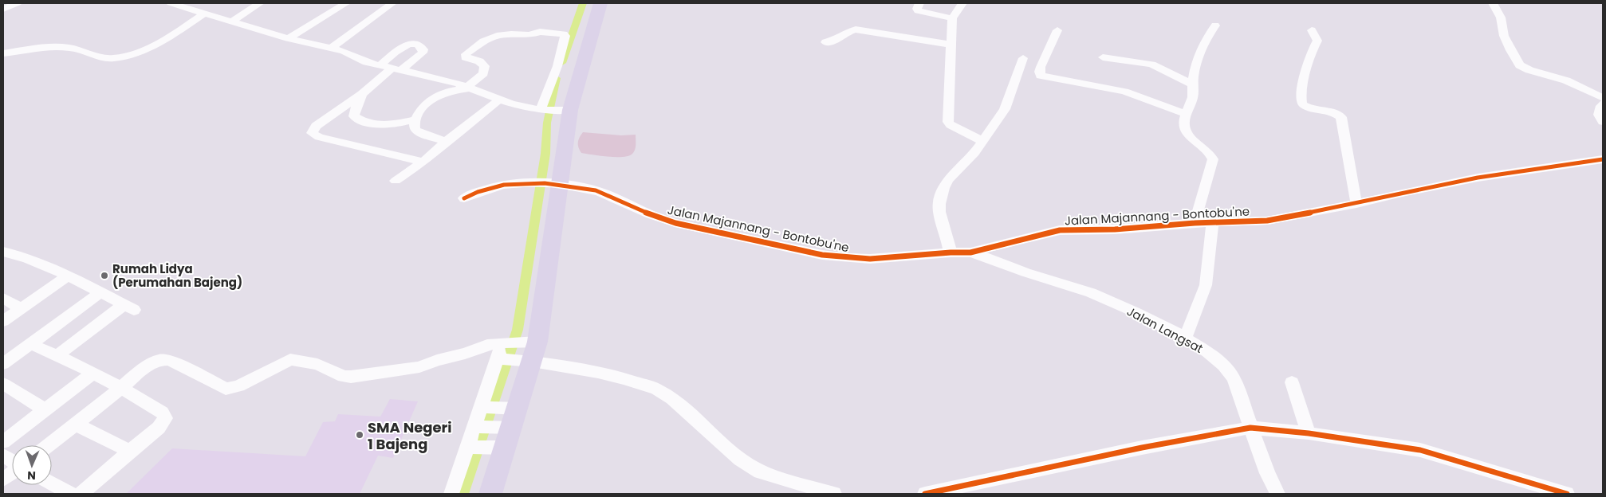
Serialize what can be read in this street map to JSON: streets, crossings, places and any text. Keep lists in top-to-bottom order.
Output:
{
  "streets": {
    "street": ["Jalan Majannang - Bontobu'ne", "Jalan Langsat"]
  },
  "crossings": [
    ["Jalan Majannang - Bontobu'ne", "Jalan Langsat"]
  ],
  "places": ["Rumah Lidya (Perumahan Bajeng)", "SMA Negeri 1 Bajeng"],
  "north": "bottom"
}
